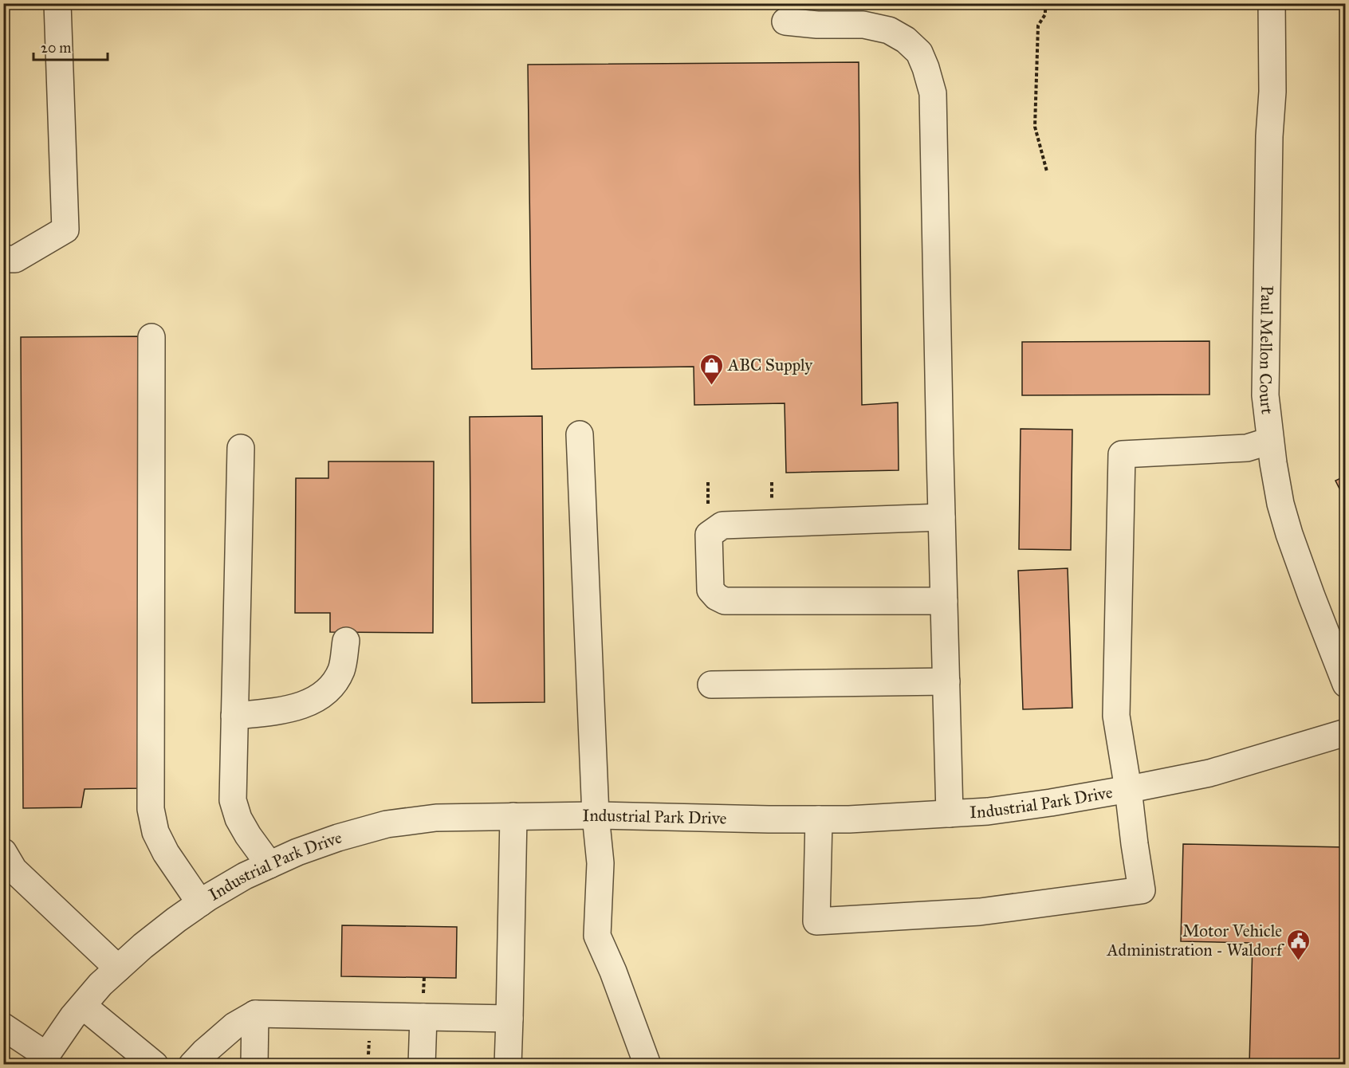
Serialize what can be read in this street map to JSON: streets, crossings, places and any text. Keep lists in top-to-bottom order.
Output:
{
  "streets": {
    "street": ["Paul Mellon Court", "Industrial Park Drive"]
  },
  "places": {
    "shop": ["ABC Supply"],
    "public building": ["Motor Vehicle Administration - Waldorf"]
  },
  "scale_bar": "20 m"
}
